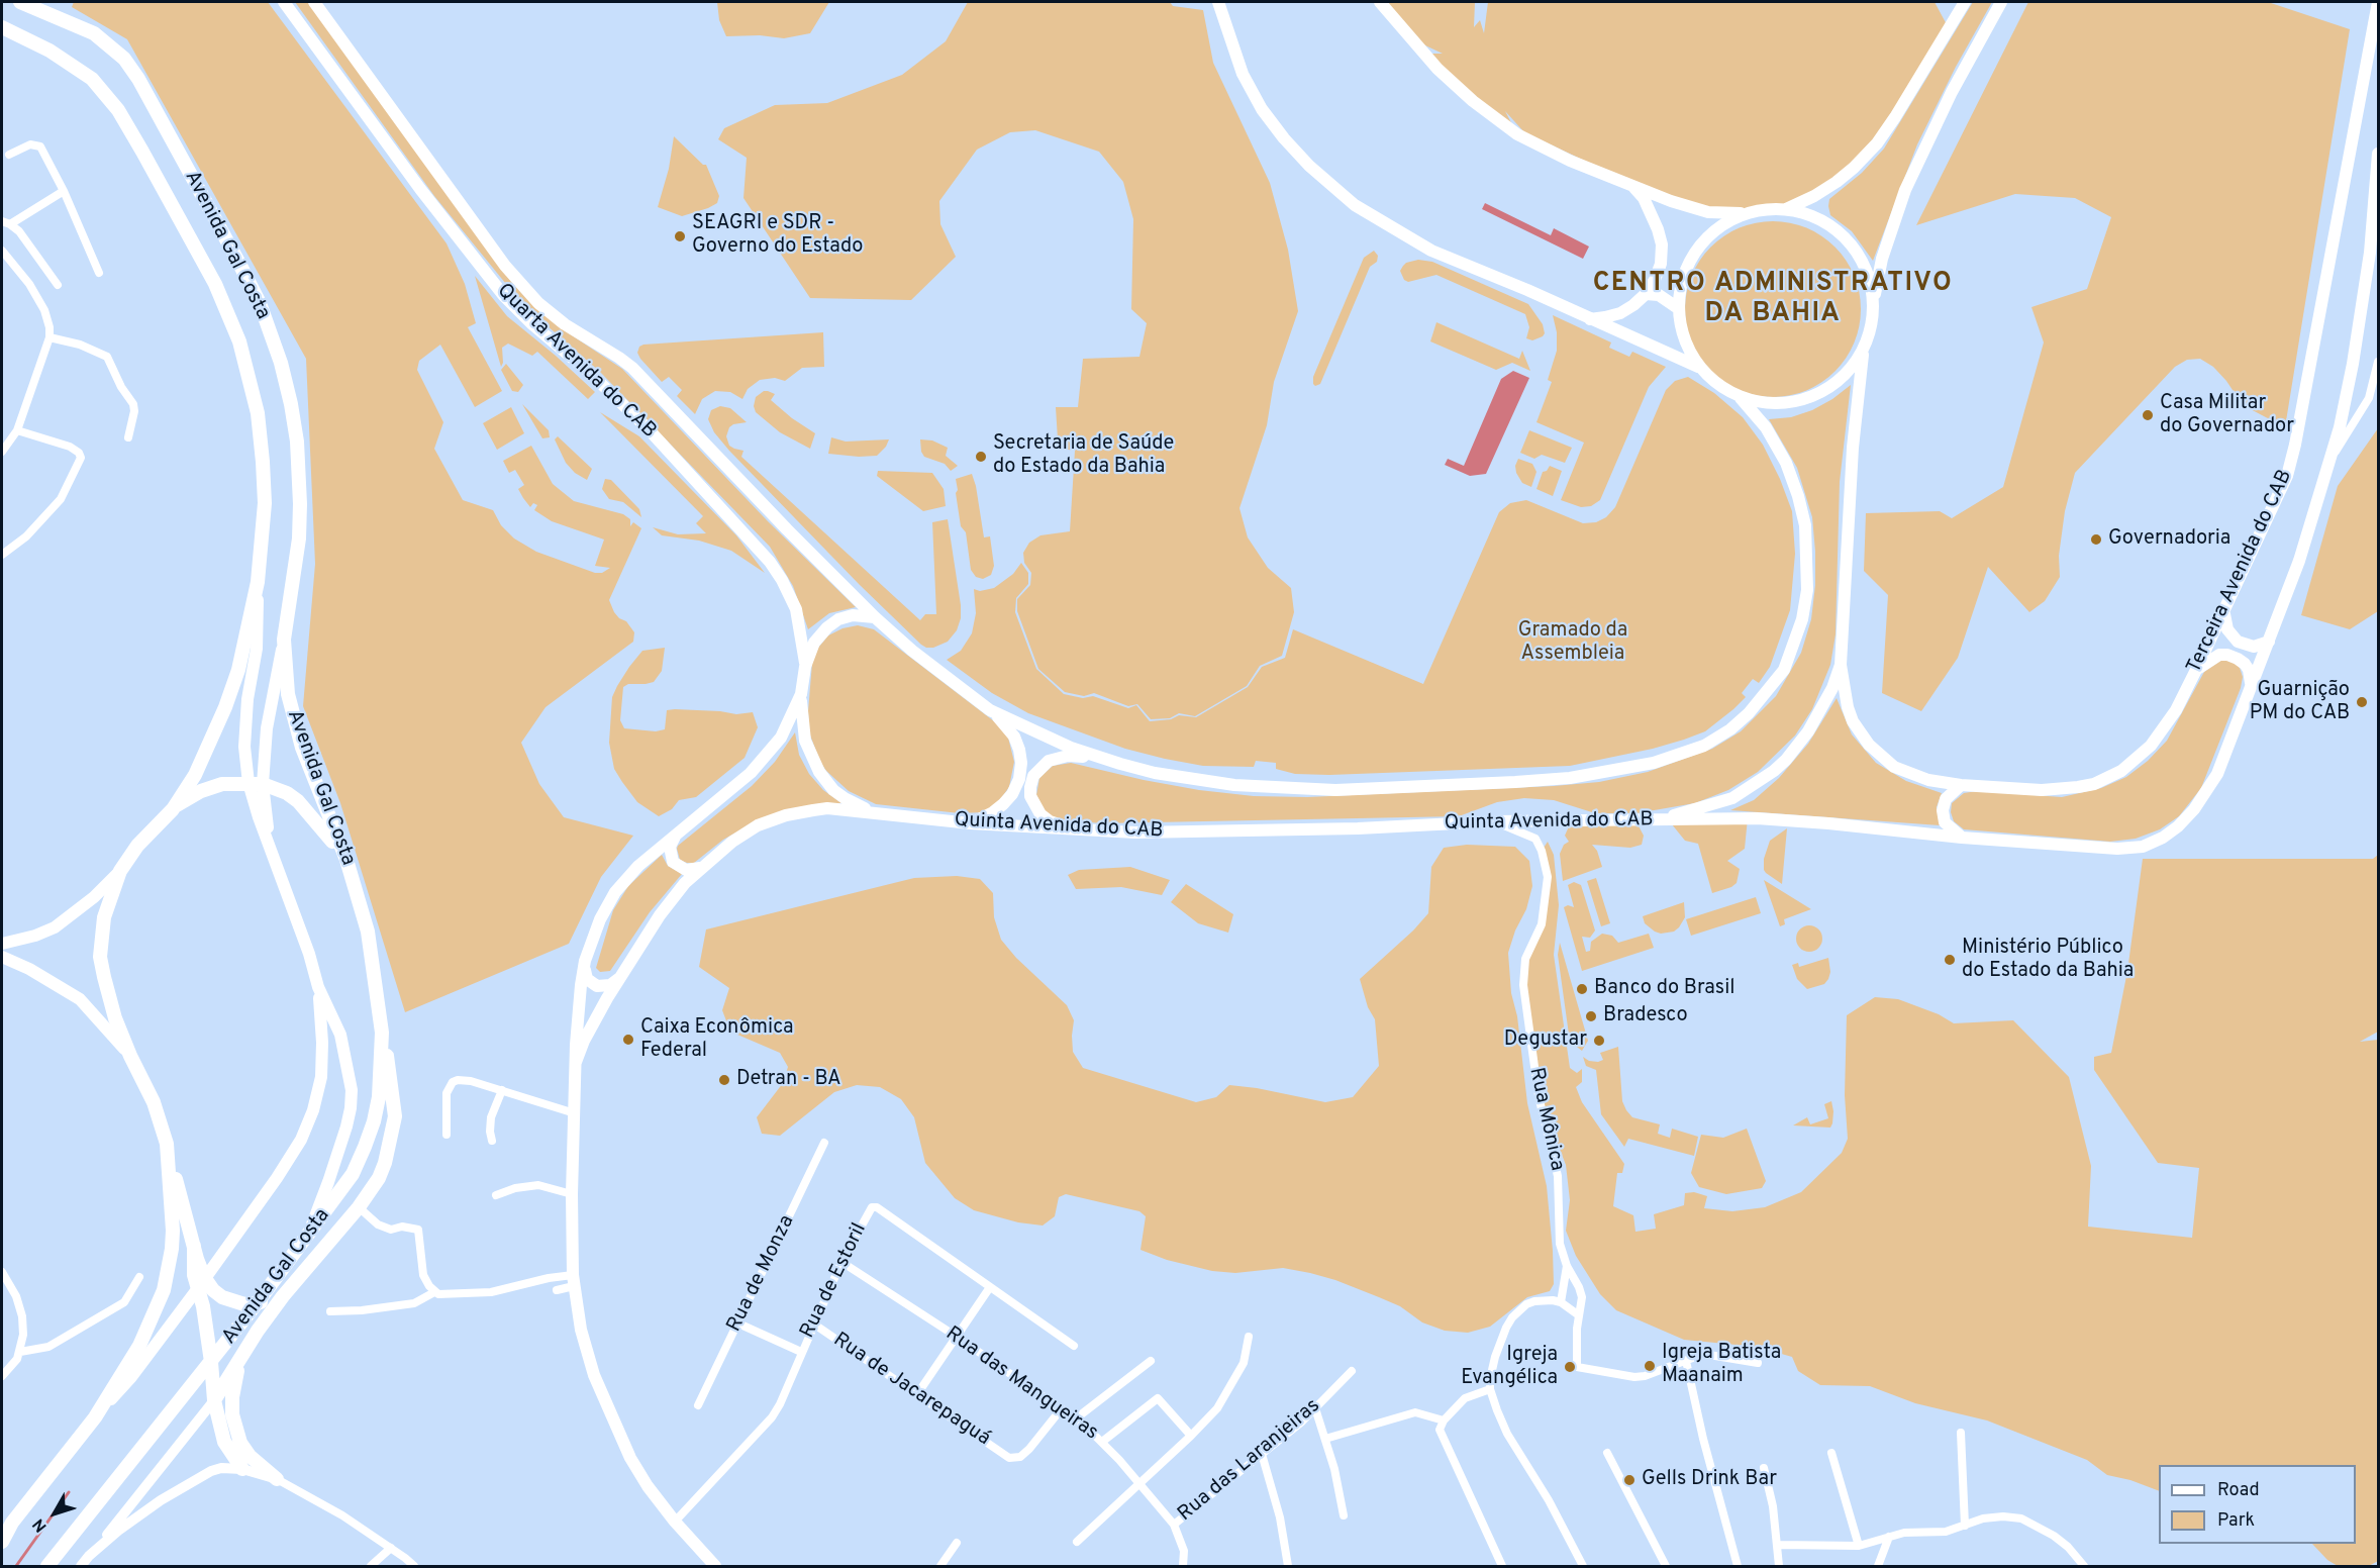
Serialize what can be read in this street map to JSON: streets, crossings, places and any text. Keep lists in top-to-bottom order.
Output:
{
  "streets": {
    "main road": [
      "Avenida Gal Costa",
      "Quarta Avenida do CAB",
      "Terceira Avenida do CAB",
      "Quinta Avenida do CAB"
    ],
    "street": [
      "Rua Mônica",
      "Rua de Monza",
      "Rua de Estoril",
      "Rua das Mangueiras",
      "Rua de Jacarepaguá",
      "Rua das Laranjeiras"
    ]
  },
  "crossings": [
    ["Quarta Avenida do CAB", "Quinta Avenida do CAB"],
    ["Terceira Avenida do CAB", "Quinta Avenida do CAB"],
    ["Quinta Avenida do CAB", "Rua Mônica"],
    ["Rua de Estoril", "Rua das Mangueiras"],
    ["Rua de Estoril", "Rua de Jacarepaguá"],
    ["Rua das Mangueiras", "Rua de Jacarepaguá"],
    ["Rua das Mangueiras", "Rua das Laranjeiras"]
  ],
  "districts": ["CENTRO ADMINISTRATIVO DA BAHIA"],
  "parks": ["Gramado da Assembleia"],
  "places": [
    "SEAGRI e SDR - Governo do Estado",
    "Casa Militar do Governador",
    "Secretaria de Saúde do Estado da Bahia",
    "Governadoria",
    "Guarnição PM do CAB",
    "Ministério Público do Estado da Bahia",
    "Banco do Brasil",
    "Bradesco",
    "Caixa Econômica Federal",
    "Degustar",
    "Detran - BA",
    "Igreja Batista Maanaim",
    "Igreja Evangélica",
    "Gells Drink Bar"
  ],
  "legend": ["Road", "Park"],
  "north": "bottom left"
}
